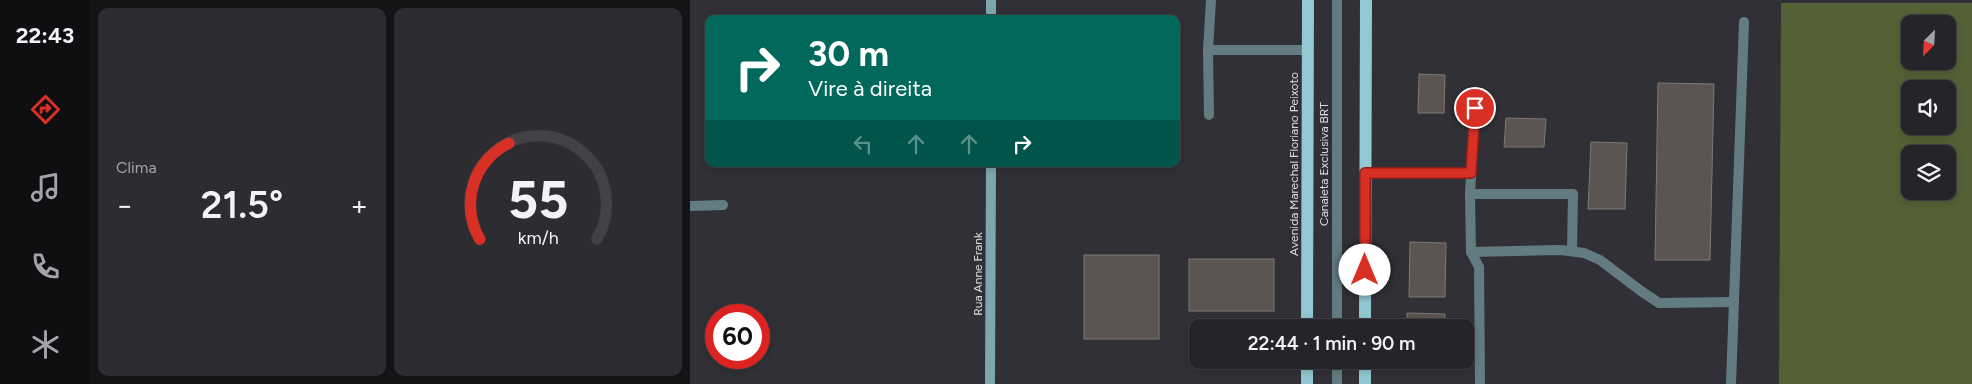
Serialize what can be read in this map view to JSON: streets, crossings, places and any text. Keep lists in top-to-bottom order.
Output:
{
  "streets": {
    "main road": ["Avenida Marechal Floriano Peixoto", "Rua Anne Frank"],
    "lane": ["Canaleta Exclusiva BRT"]
  },
  "north": "bottom left",
  "page": {
    "tabs": "22:43",
    "tile": "Clima",
    "turn": ["30 m", "Vire à direita"],
    "heat": ["−", "21.5°", "+"],
    "limit": "60",
    "trip": "22:44 · 1 min · 90 m",
    "gauge": ["55", "km/h"]
  }
}
